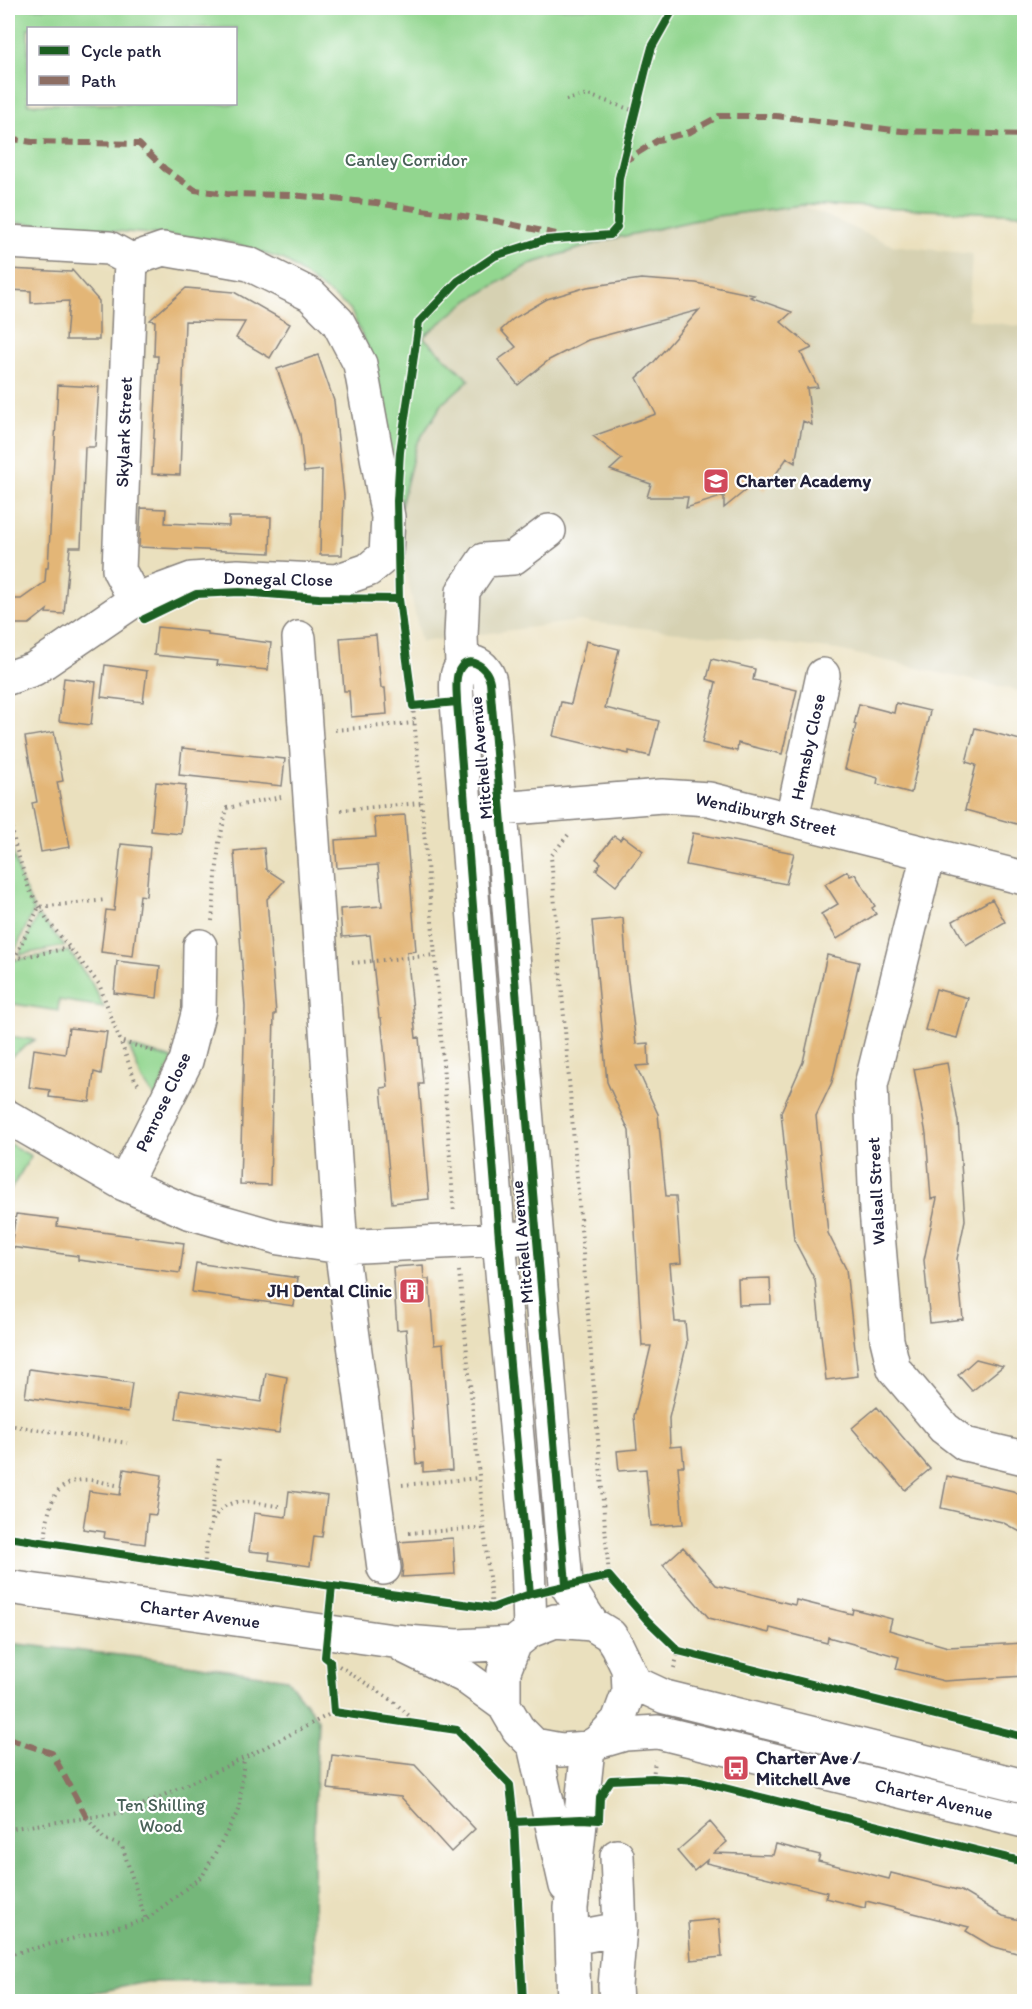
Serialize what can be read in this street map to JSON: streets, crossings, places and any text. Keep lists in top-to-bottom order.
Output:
{
  "streets": {
    "street": [
      "Skylark Street",
      "Donegal Close",
      "Hemsby Close",
      "Mitchell Avenue",
      "Wendiburgh Street",
      "Penrose Close",
      "Walsall Street",
      "Charter Avenue"
    ]
  },
  "crossings": [
    ["Skylark Street", "Donegal Close"],
    ["Hemsby Close", "Wendiburgh Street"],
    ["Mitchell Avenue", "Wendiburgh Street"],
    ["Mitchell Avenue", "Charter Avenue"],
    ["Wendiburgh Street", "Walsall Street"]
  ],
  "parks": ["Canley Corridor", "Ten Shilling Wood"],
  "places": {
    "school or university": ["Charter Academy"],
    "building": ["JH Dental Clinic"],
    "bus stop": ["Charter Ave / Mitchell Ave"]
  },
  "legend": ["Cycle path", "Path"]
}
